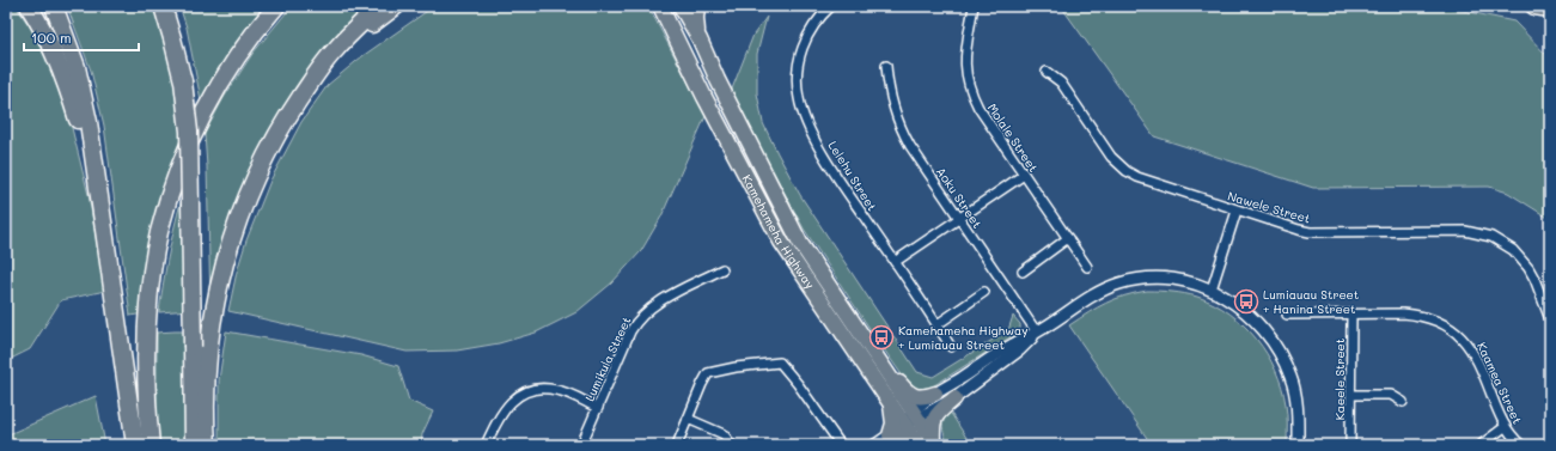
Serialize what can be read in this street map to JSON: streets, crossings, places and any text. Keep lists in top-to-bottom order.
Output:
{
  "streets": {
    "main road": ["Kamehameha Highway"],
    "street": [
      "Molale Street",
      "Lelehu Street",
      "Aoku Street",
      "Nawele Street",
      "Lumikula Street",
      "Kaeele Street",
      "Kaamea Street"
    ]
  },
  "crossings": [
    ["Kaeele Street", "Kaamea Street"]
  ],
  "places": {
    "bus stop": ["Lumiauau Street + Hanina Street", "Kamehameha Highway + Lumiauau Street"]
  },
  "scale_bar": "100 m"
}
